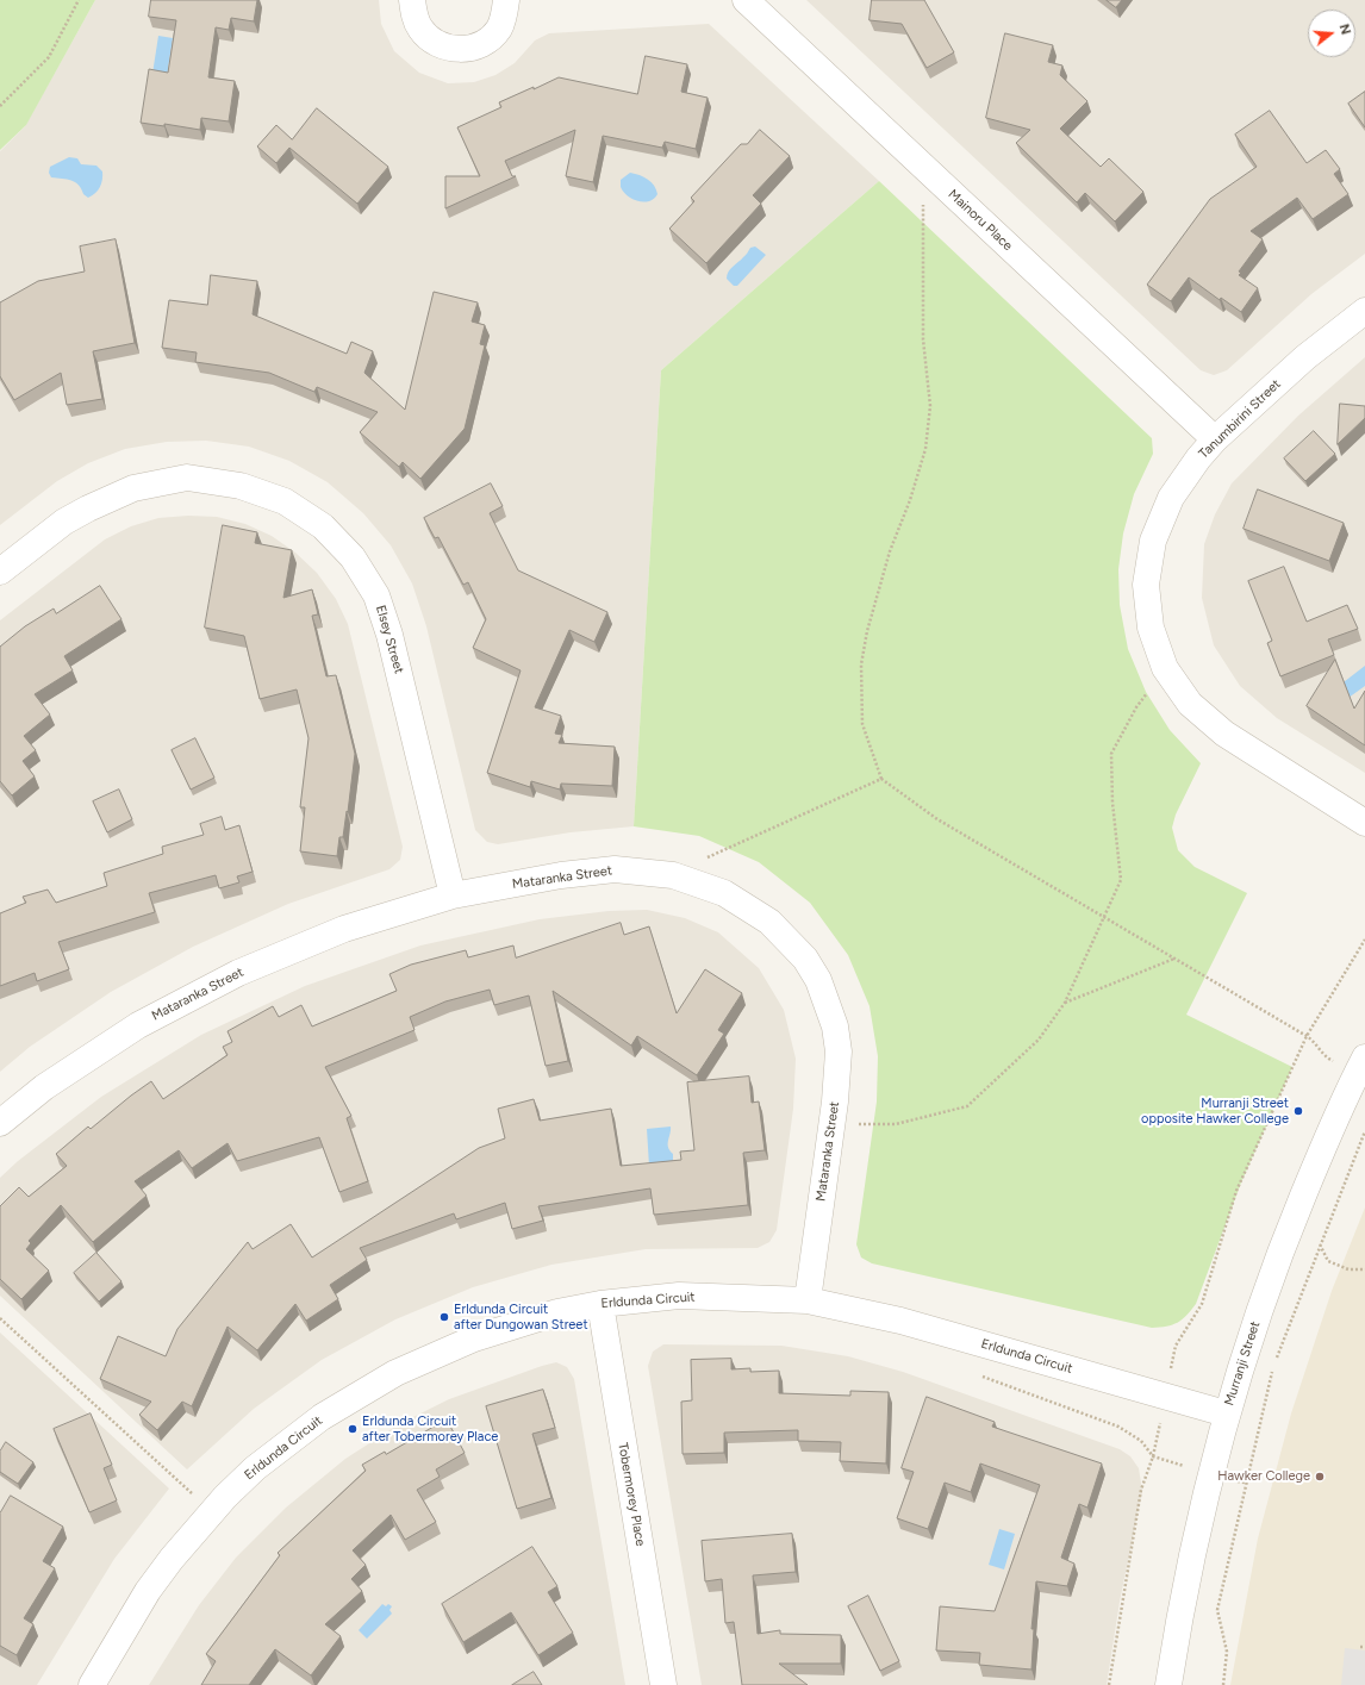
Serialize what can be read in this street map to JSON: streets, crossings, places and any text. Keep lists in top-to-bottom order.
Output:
{
  "streets": {
    "street": [
      "Mainoru Place",
      "Tanumbirini Street",
      "Elsey Street",
      "Mataranka Street",
      "Erldunda Circuit",
      "Murranji Street",
      "Tobermorey Place"
    ]
  },
  "crossings": [
    ["Mainoru Place", "Tanumbirini Street"],
    ["Elsey Street", "Mataranka Street"],
    ["Mataranka Street", "Erldunda Circuit"],
    ["Erldunda Circuit", "Murranji Street"],
    ["Erldunda Circuit", "Tobermorey Place"]
  ],
  "places": [
    "Murranji Street opposite Hawker College",
    "Erldunda Circuit after Dungowan Street",
    "Erldunda Circuit after Tobermorey Place",
    "Hawker College"
  ],
  "north": "right"
}
